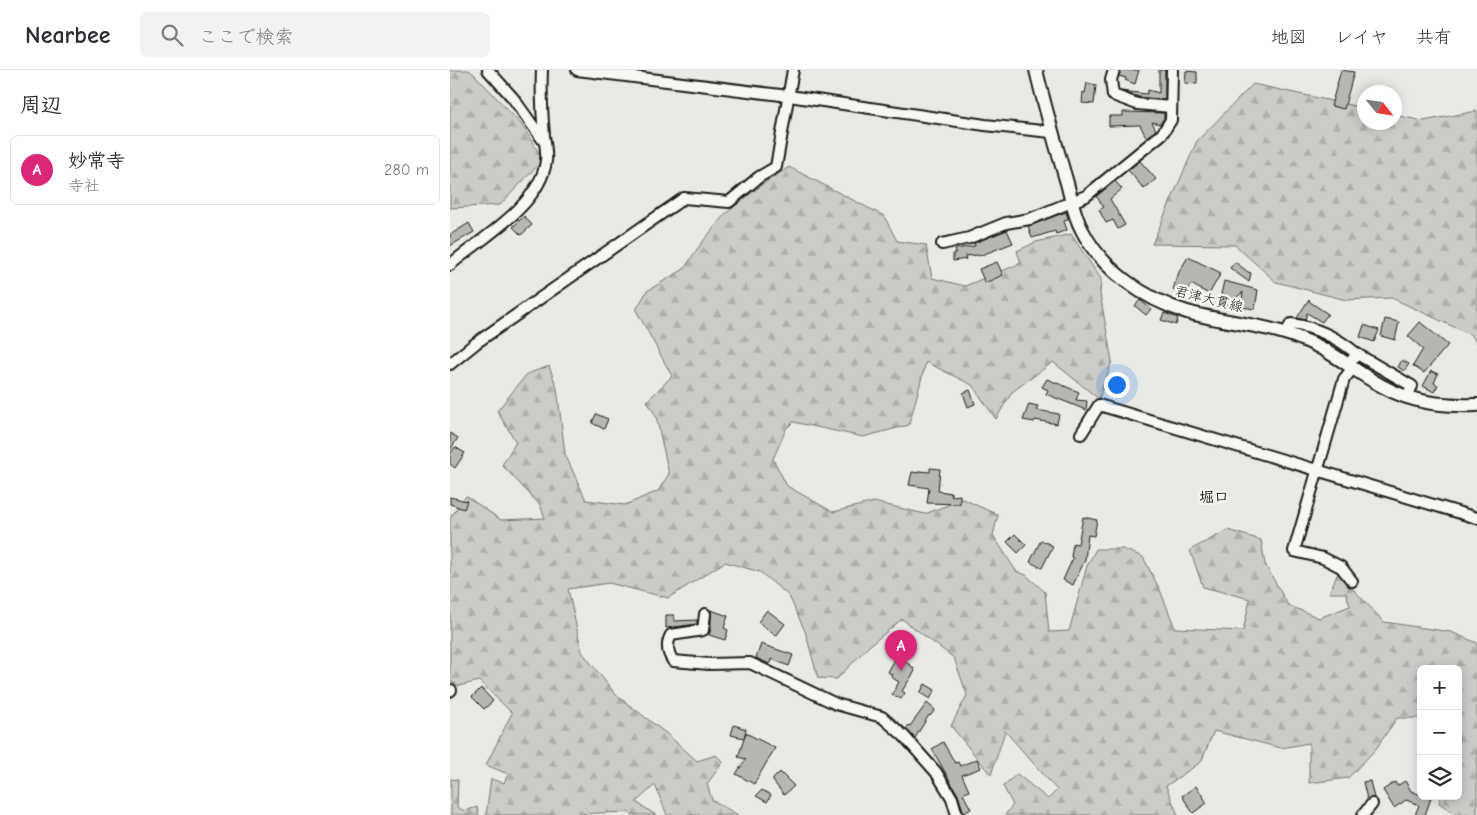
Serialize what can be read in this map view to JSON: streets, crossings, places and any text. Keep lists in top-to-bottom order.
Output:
{
  "streets": {
    "main road": ["君津大貫線"]
  },
  "districts": ["堀口"],
  "north": "bottom right",
  "page": {
    "header": "Nearbee",
    "search": "ここで検索",
    "nav": ["地図", "レイヤ", "共有"],
    "heading": "周辺",
    "list": [
      {
        "mark": "A",
        "name": "妙常寺",
        "note": "寺社",
        "value": "280 m"
      }
    ],
    "pins": "A",
    "map_buttons": ["+", "−"]
  }
}
